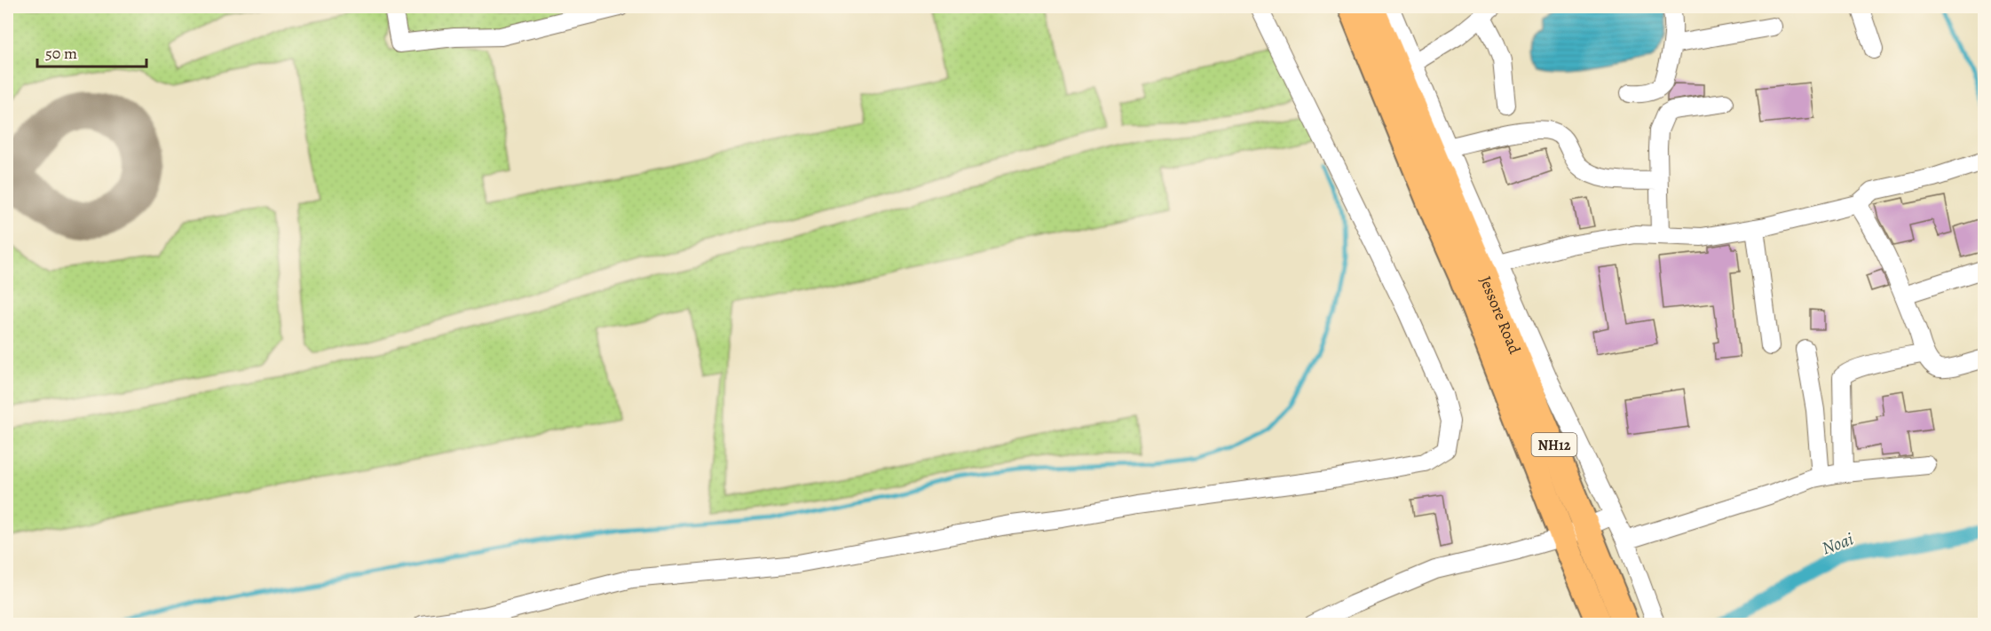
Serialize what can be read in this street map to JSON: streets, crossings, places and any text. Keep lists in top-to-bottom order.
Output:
{
  "streets": {
    "highway": ["Jessore Road", "NH12"]
  },
  "crossings": [
    ["Jessore Road", "NH12"]
  ],
  "water": ["Noai"],
  "scale_bar": "50 m"
}
